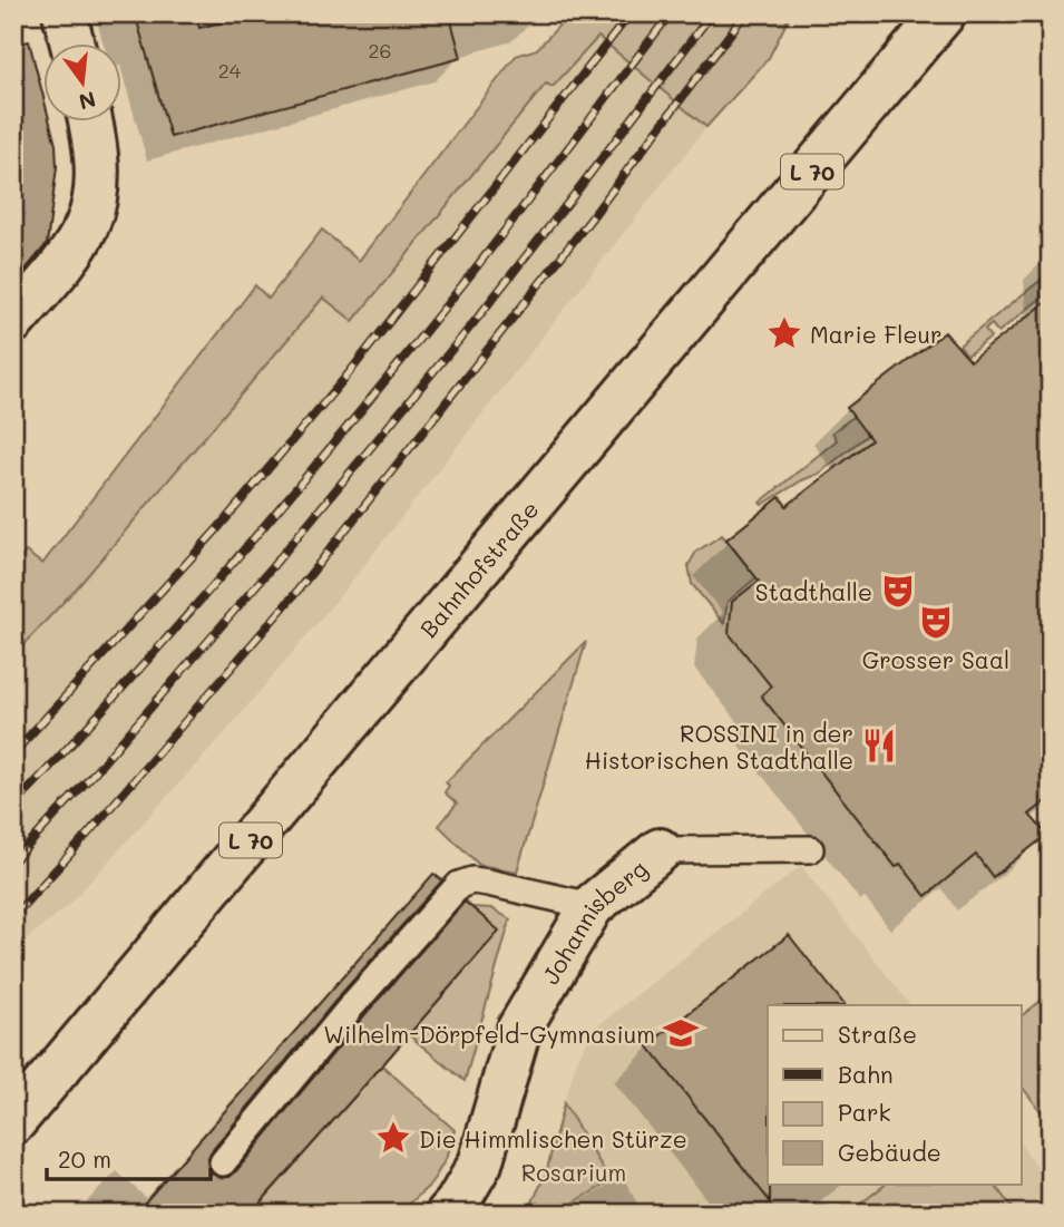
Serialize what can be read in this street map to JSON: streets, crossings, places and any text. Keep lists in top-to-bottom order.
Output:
{
  "streets": {
    "main road": ["L 70", "Bahnhofstraße", "Johannisberg"]
  },
  "parks": ["Rosarium"],
  "places": {
    "place": ["Marie Fleur", "Die Himmlischen Stürze"],
    "theatre": ["Stadthalle", "Grosser Saal"],
    "restaurant": ["ROSSINI in der Historischen Stadthalle"],
    "school or university": ["Wilhelm-Dörpfeld-Gymnasium"]
  },
  "house_numbers": ["26", "24"],
  "legend": [
    "Straße",
    "Bahn",
    "Park",
    "Gebäude"
  ],
  "scale_bar": "20 m",
  "north": "bottom"
}
